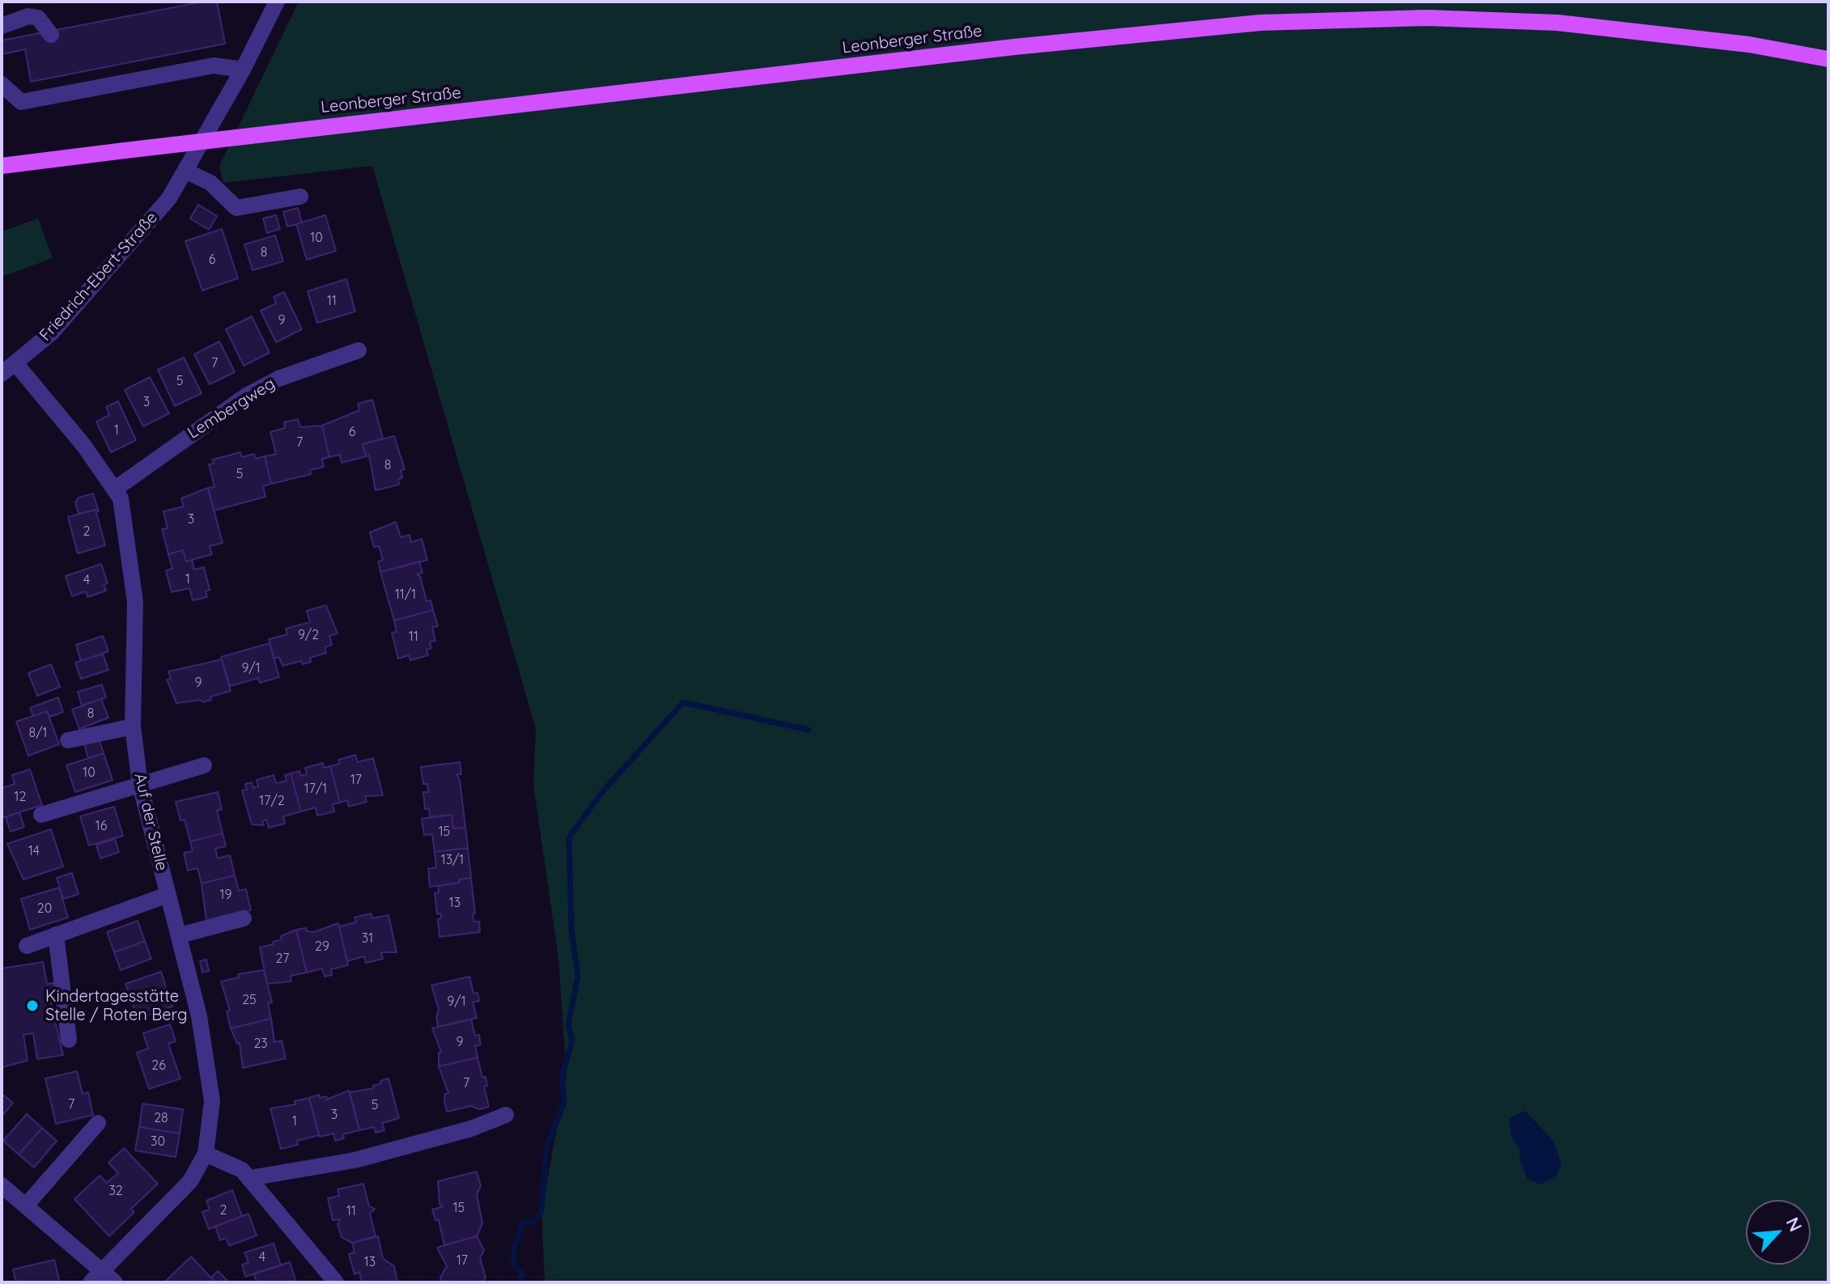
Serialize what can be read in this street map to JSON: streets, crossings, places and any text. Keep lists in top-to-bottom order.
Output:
{
  "streets": {
    "main road": ["Leonberger Straße"],
    "street": ["Friedrich-Ebert-Straße", "Lembergweg", "Auf der Stelle"]
  },
  "crossings": [
    ["Friedrich-Ebert-Straße", "Auf der Stelle"],
    ["Lembergweg", "Auf der Stelle"]
  ],
  "places": ["Kindertagesstätte Stelle / Roten Berg"],
  "house_numbers": [
    "10",
    "8",
    "6",
    "11",
    "9",
    "7",
    "5",
    "3",
    "1",
    "6",
    "7",
    "8",
    "5",
    "3",
    "2",
    "1",
    "4",
    "11/1",
    "9/2",
    "11",
    "9/1",
    "9",
    "8",
    "8/1",
    "10",
    "17",
    "17/1",
    "12",
    "17/2",
    "16",
    "15",
    "14",
    "13/1",
    "19",
    "13",
    "20",
    "31",
    "29",
    "27",
    "25",
    "9/1",
    "9",
    "23",
    "26",
    "7",
    "7",
    "5",
    "3",
    "28",
    "1",
    "30",
    "32",
    "15",
    "2",
    "11",
    "4",
    "17",
    "13"
  ],
  "north": "top right"
}
